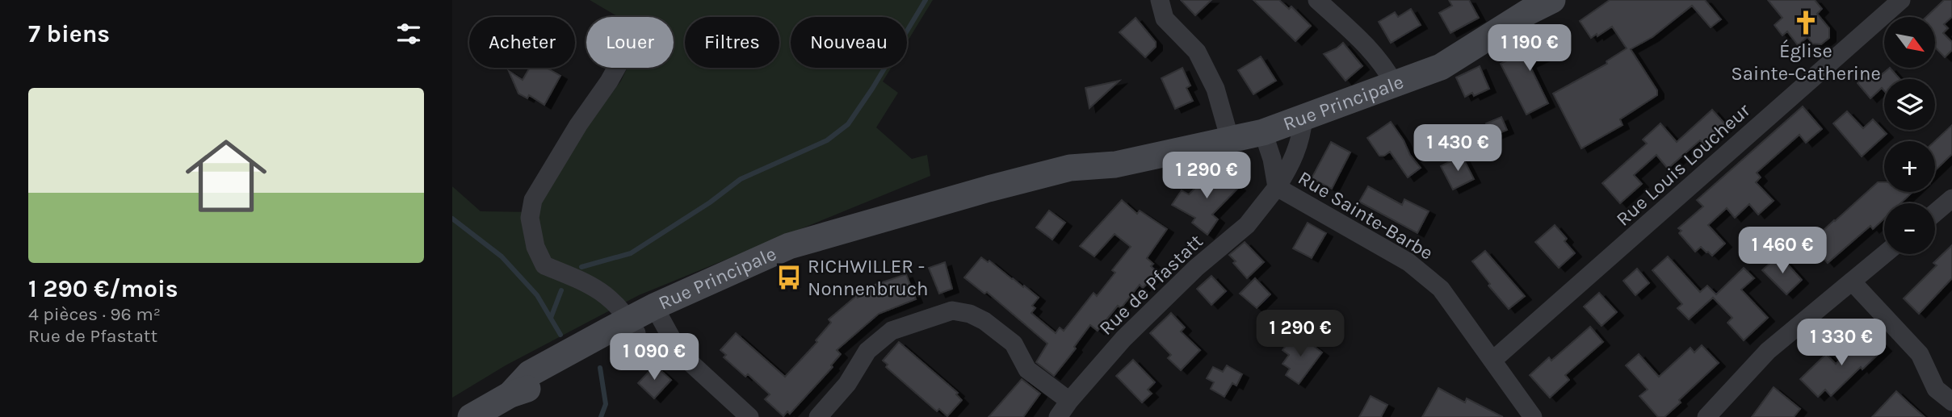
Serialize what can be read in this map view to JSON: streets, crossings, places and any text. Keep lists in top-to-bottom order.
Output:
{
  "streets": {
    "main road": ["Rue Principale"],
    "street": ["Rue Louis Loucheur", "Rue Sainte-Barbe", "Rue de Pfastatt"]
  },
  "crossings": [
    ["Rue Principale", "Rue de Pfastatt"],
    ["Rue Louis Loucheur", "Rue Sainte-Barbe"],
    ["Rue Sainte-Barbe", "Rue de Pfastatt"]
  ],
  "places": {
    "church": ["Église Sainte-Catherine"],
    "bus stop": ["RICHWILLER - Nonnenbruch"]
  },
  "north": "bottom right",
  "page": {
    "heading": "7 biens",
    "map_buttons": ["+", "−"],
    "chip": [
      "Acheter",
      "Louer",
      "Filtres",
      "Nouveau"
    ],
    "price": [
      "1 190 €",
      "1 430 €",
      "1 290 €",
      "1 460 €",
      "1 290 €",
      "1 330 €",
      "1 090 €"
    ],
    "list": [
      {
        "name": "1 290 €/mois",
        "note": "4 pièces · 96 m² · Rue de Pfastatt"
      }
    ]
  }
}
